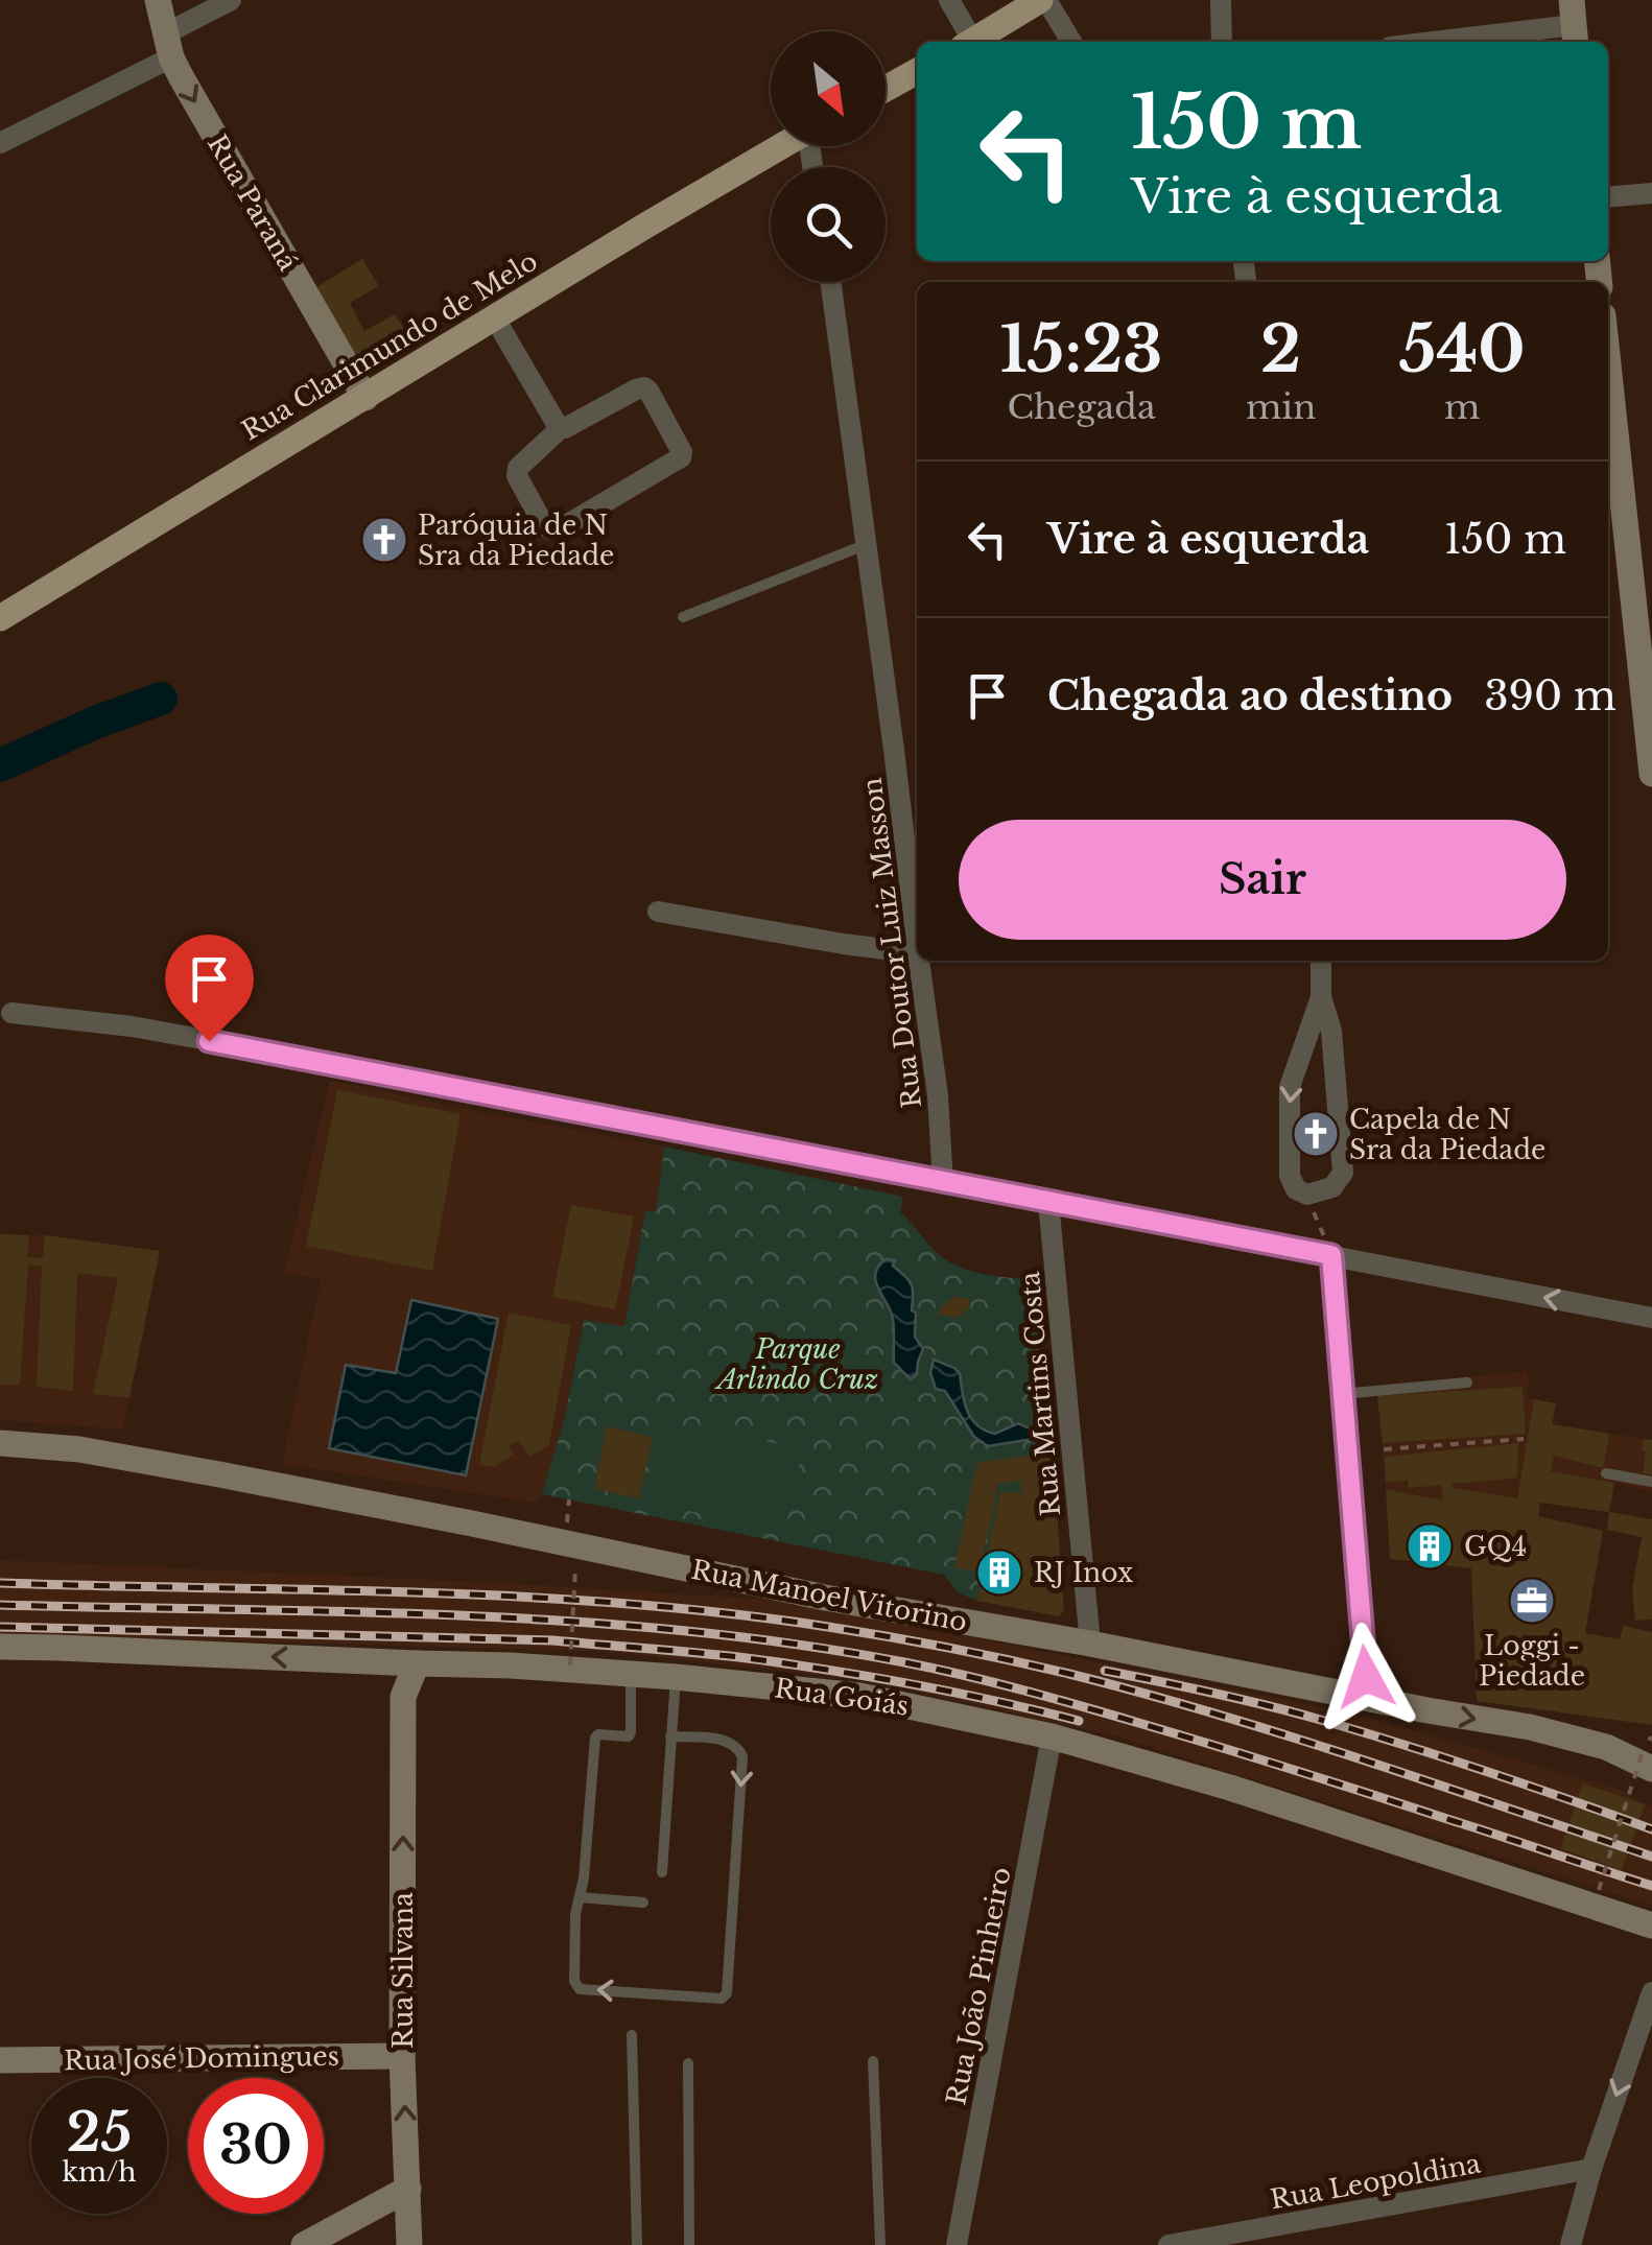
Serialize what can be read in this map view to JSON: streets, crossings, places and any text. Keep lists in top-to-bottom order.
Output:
{
  "streets": {
    "main road": [
      "Rua Paraná",
      "Rua Clarimundo de Melo",
      "Rua Manoel Vitorino",
      "Rua Goiás",
      "Rua Silvana",
      "Rua José Domingues"
    ],
    "street": [
      "Rua Doutor Luiz Masson",
      "Rua Martins Costa",
      "Rua João Pinheiro",
      "Rua Leopoldina"
    ]
  },
  "crossings": [
    ["Rua Paraná", "Rua Clarimundo de Melo"],
    ["Rua Martins Costa", "Rua Manoel Vitorino"],
    ["Rua Goiás", "Rua Silvana"],
    ["Rua Goiás", "Rua João Pinheiro"],
    ["Rua Silvana", "Rua José Domingues"]
  ],
  "one_way": ["Rua Paraná", "Rua Silvana"],
  "parks": ["Parque Arlindo Cruz"],
  "places": {
    "church": ["Paróquia de N Sra da Piedade", "Capela de N Sra da Piedade"],
    "building": ["GQ4", "RJ Inox"],
    "office": ["Loggi - Piedade"]
  },
  "north": "bottom right",
  "page": {
    "turn": ["150 m", "Vire à esquerda"],
    "eta": [
      "15:23",
      "Chegada",
      "2",
      "min",
      "540",
      "m"
    ],
    "list": [
      {
        "name": "Vire à esquerda",
        "value": "150 m"
      },
      {
        "name": "Chegada ao destino",
        "value": "390 m"
      }
    ],
    "buttons": "Sair",
    "speed": "25 km/h",
    "limit": "30"
  }
}
